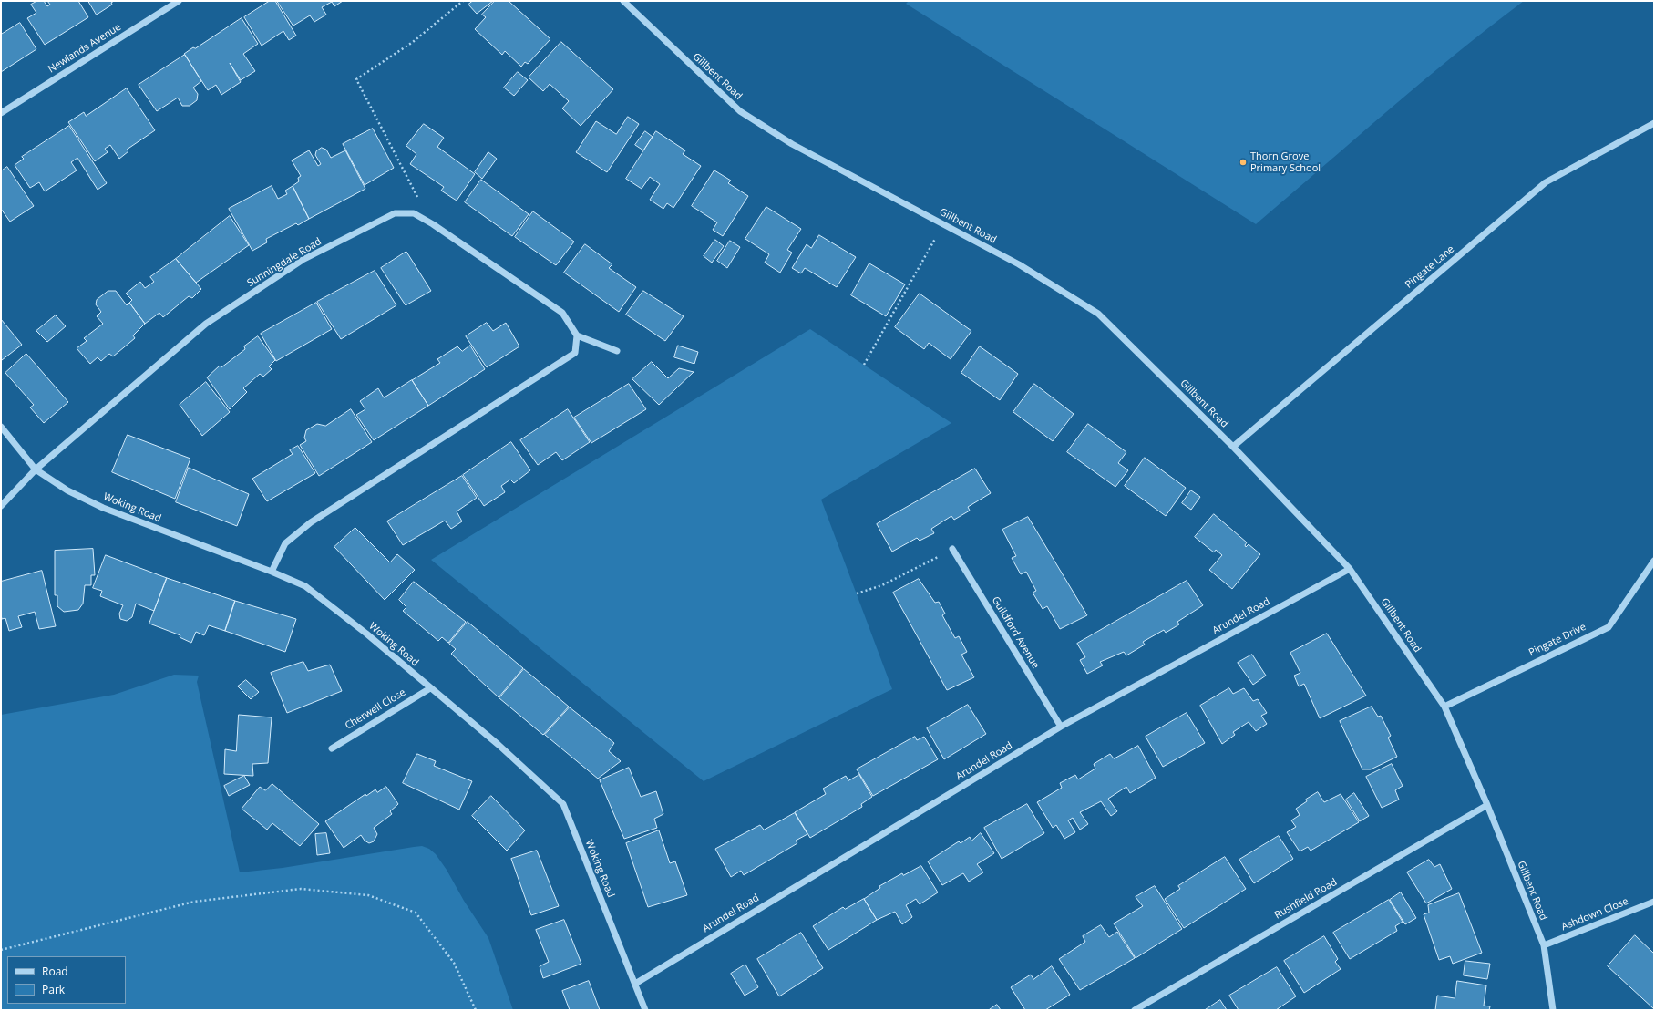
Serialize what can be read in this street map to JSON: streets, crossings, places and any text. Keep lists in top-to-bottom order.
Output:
{
  "streets": {
    "street": [
      "Newlands Avenue",
      "Gillbent Road",
      "Sunningdale Road",
      "Pingate Lane",
      "Woking Road",
      "Arundel Road",
      "Guildford Avenue",
      "Pingate Drive",
      "Cherwell Close",
      "Rushfield Road",
      "Ashdown Close"
    ]
  },
  "crossings": [
    ["Gillbent Road", "Pingate Lane"],
    ["Gillbent Road", "Arundel Road"],
    ["Gillbent Road", "Pingate Drive"],
    ["Gillbent Road", "Rushfield Road"],
    ["Gillbent Road", "Ashdown Close"],
    ["Sunningdale Road", "Woking Road"],
    ["Woking Road", "Arundel Road"],
    ["Woking Road", "Cherwell Close"],
    ["Arundel Road", "Guildford Avenue"]
  ],
  "places": ["Thorn Grove Primary School"],
  "legend": ["Road", "Park"]
}
